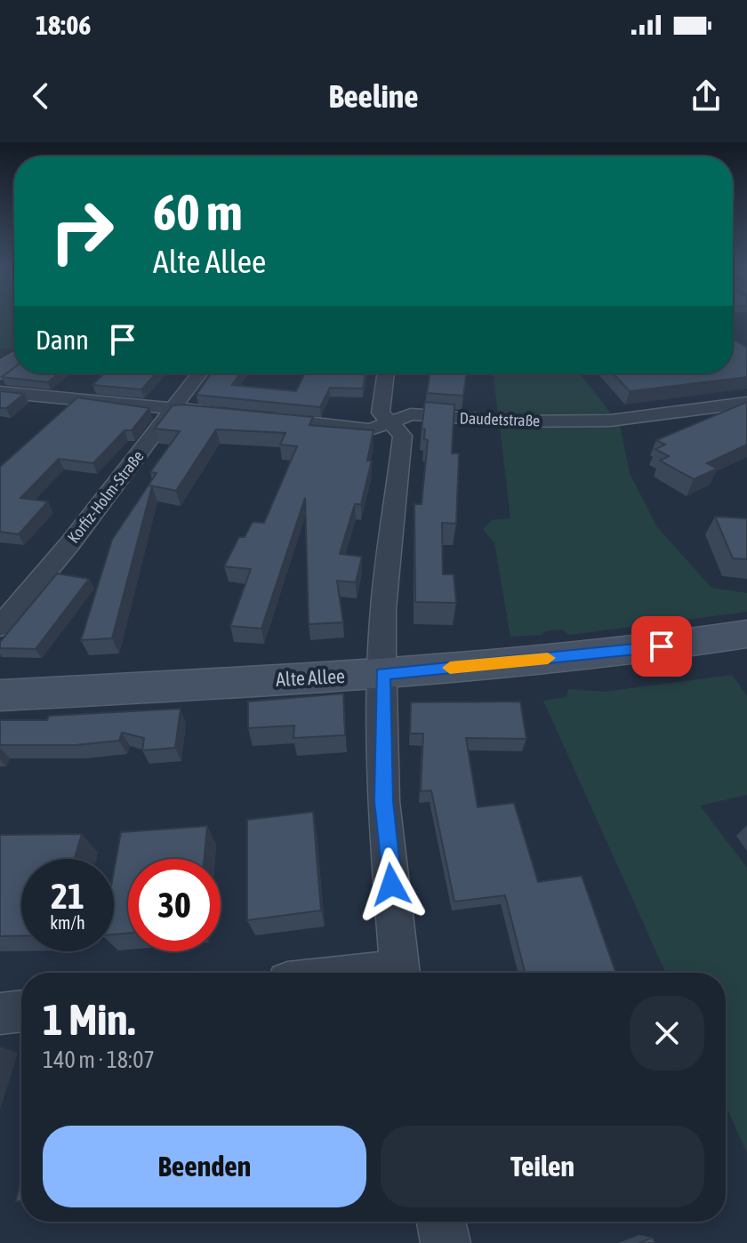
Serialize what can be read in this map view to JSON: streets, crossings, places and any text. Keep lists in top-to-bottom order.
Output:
{
  "streets": {
    "street": ["Daudetstraße", "Korfiz-Holm-Straße", "Alte Allee"]
  },
  "page": {
    "status": "18:06",
    "header": "Beeline",
    "turn": ["60 m", "Alte Allee"],
    "then": "Dann",
    "speed": "21 km/h",
    "limit": "30",
    "heading": ["1 Min.", "140 m · 18:07"],
    "buttons": ["Beenden", "Teilen"]
  }
}
